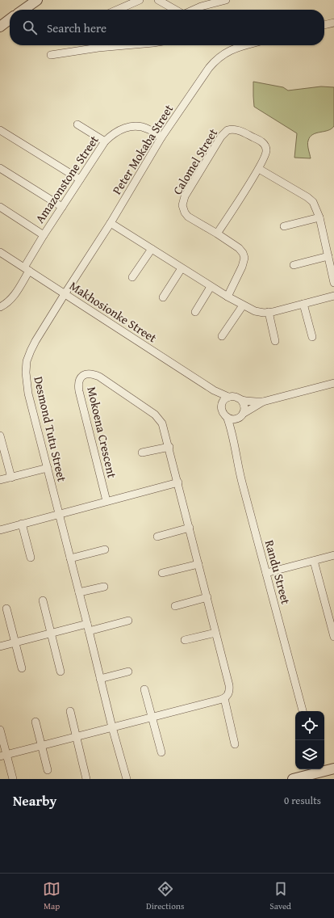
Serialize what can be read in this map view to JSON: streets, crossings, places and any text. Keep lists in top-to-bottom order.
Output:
{
  "streets": {
    "street": [
      "Peter Mokaba Street",
      "Calomel Street",
      "Amazonstone Street",
      "Makhosionke Street",
      "Desmond Tutu Street",
      "Mokoena Crescent",
      "Randu Street"
    ]
  },
  "crossings": [
    ["Peter Mokaba Street", "Amazonstone Street"],
    ["Peter Mokaba Street", "Makhosionke Street"],
    ["Peter Mokaba Street", "Desmond Tutu Street"],
    ["Amazonstone Street", "Makhosionke Street"],
    ["Makhosionke Street", "Desmond Tutu Street"],
    ["Makhosionke Street", "Randu Street"]
  ],
  "page": {
    "search": "Search here",
    "heading": ["Nearby", "0 results"],
    "nav": ["Map", "Directions", "Saved"]
  }
}
